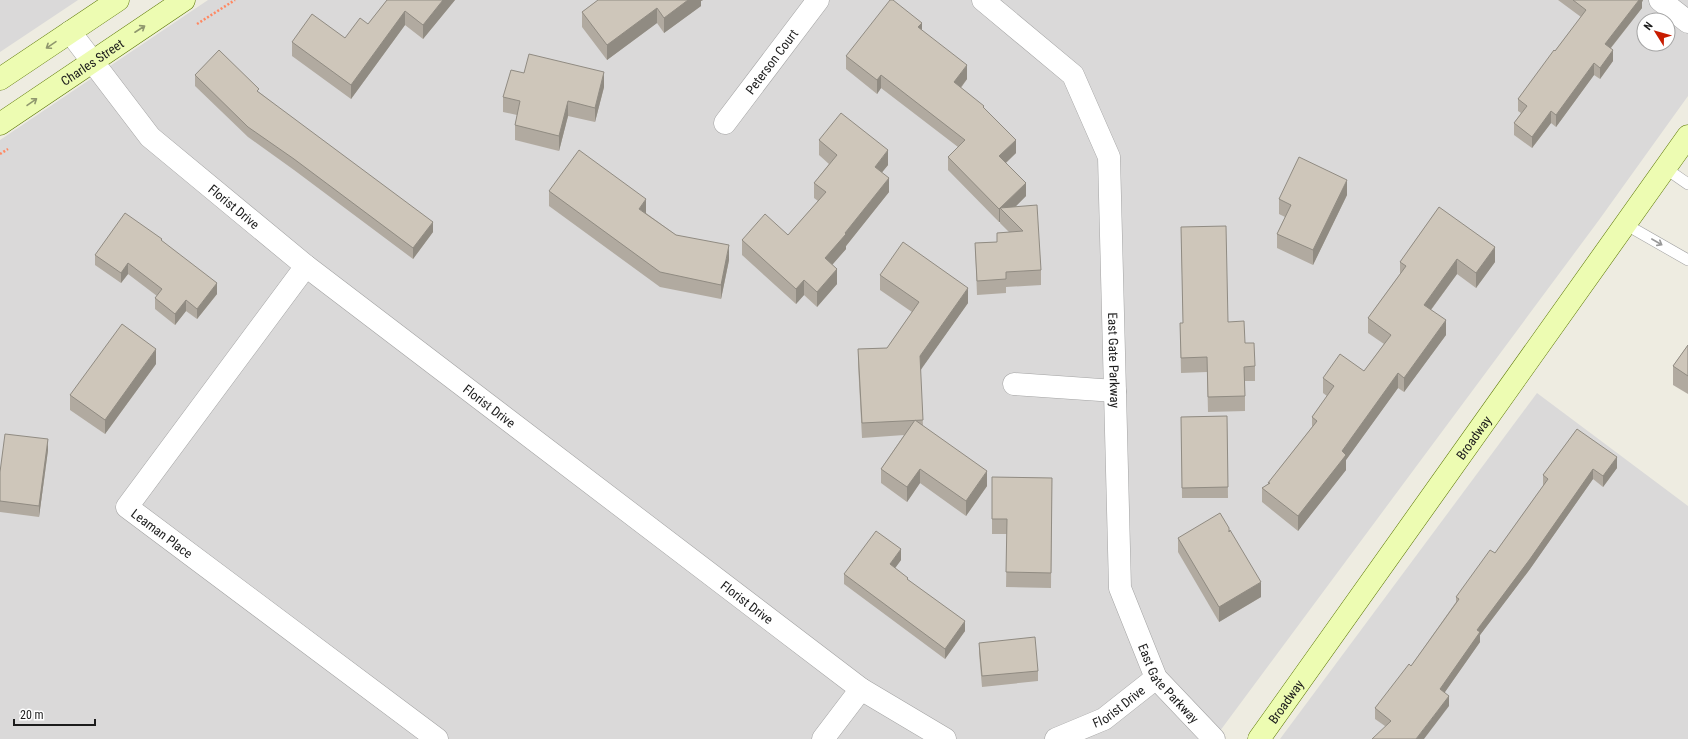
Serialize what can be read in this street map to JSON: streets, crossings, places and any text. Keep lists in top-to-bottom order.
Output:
{
  "streets": {
    "main road": ["Charles Street", "Broadway"],
    "street": [
      "Peterson Court",
      "Florist Drive",
      "East Gate Parkway",
      "Leaman Place"
    ]
  },
  "crossings": [
    ["Charles Street", "Florist Drive"],
    ["Florist Drive", "East Gate Parkway"],
    ["Florist Drive", "Leaman Place"]
  ],
  "scale_bar": "20 m",
  "north": "top left"
}
